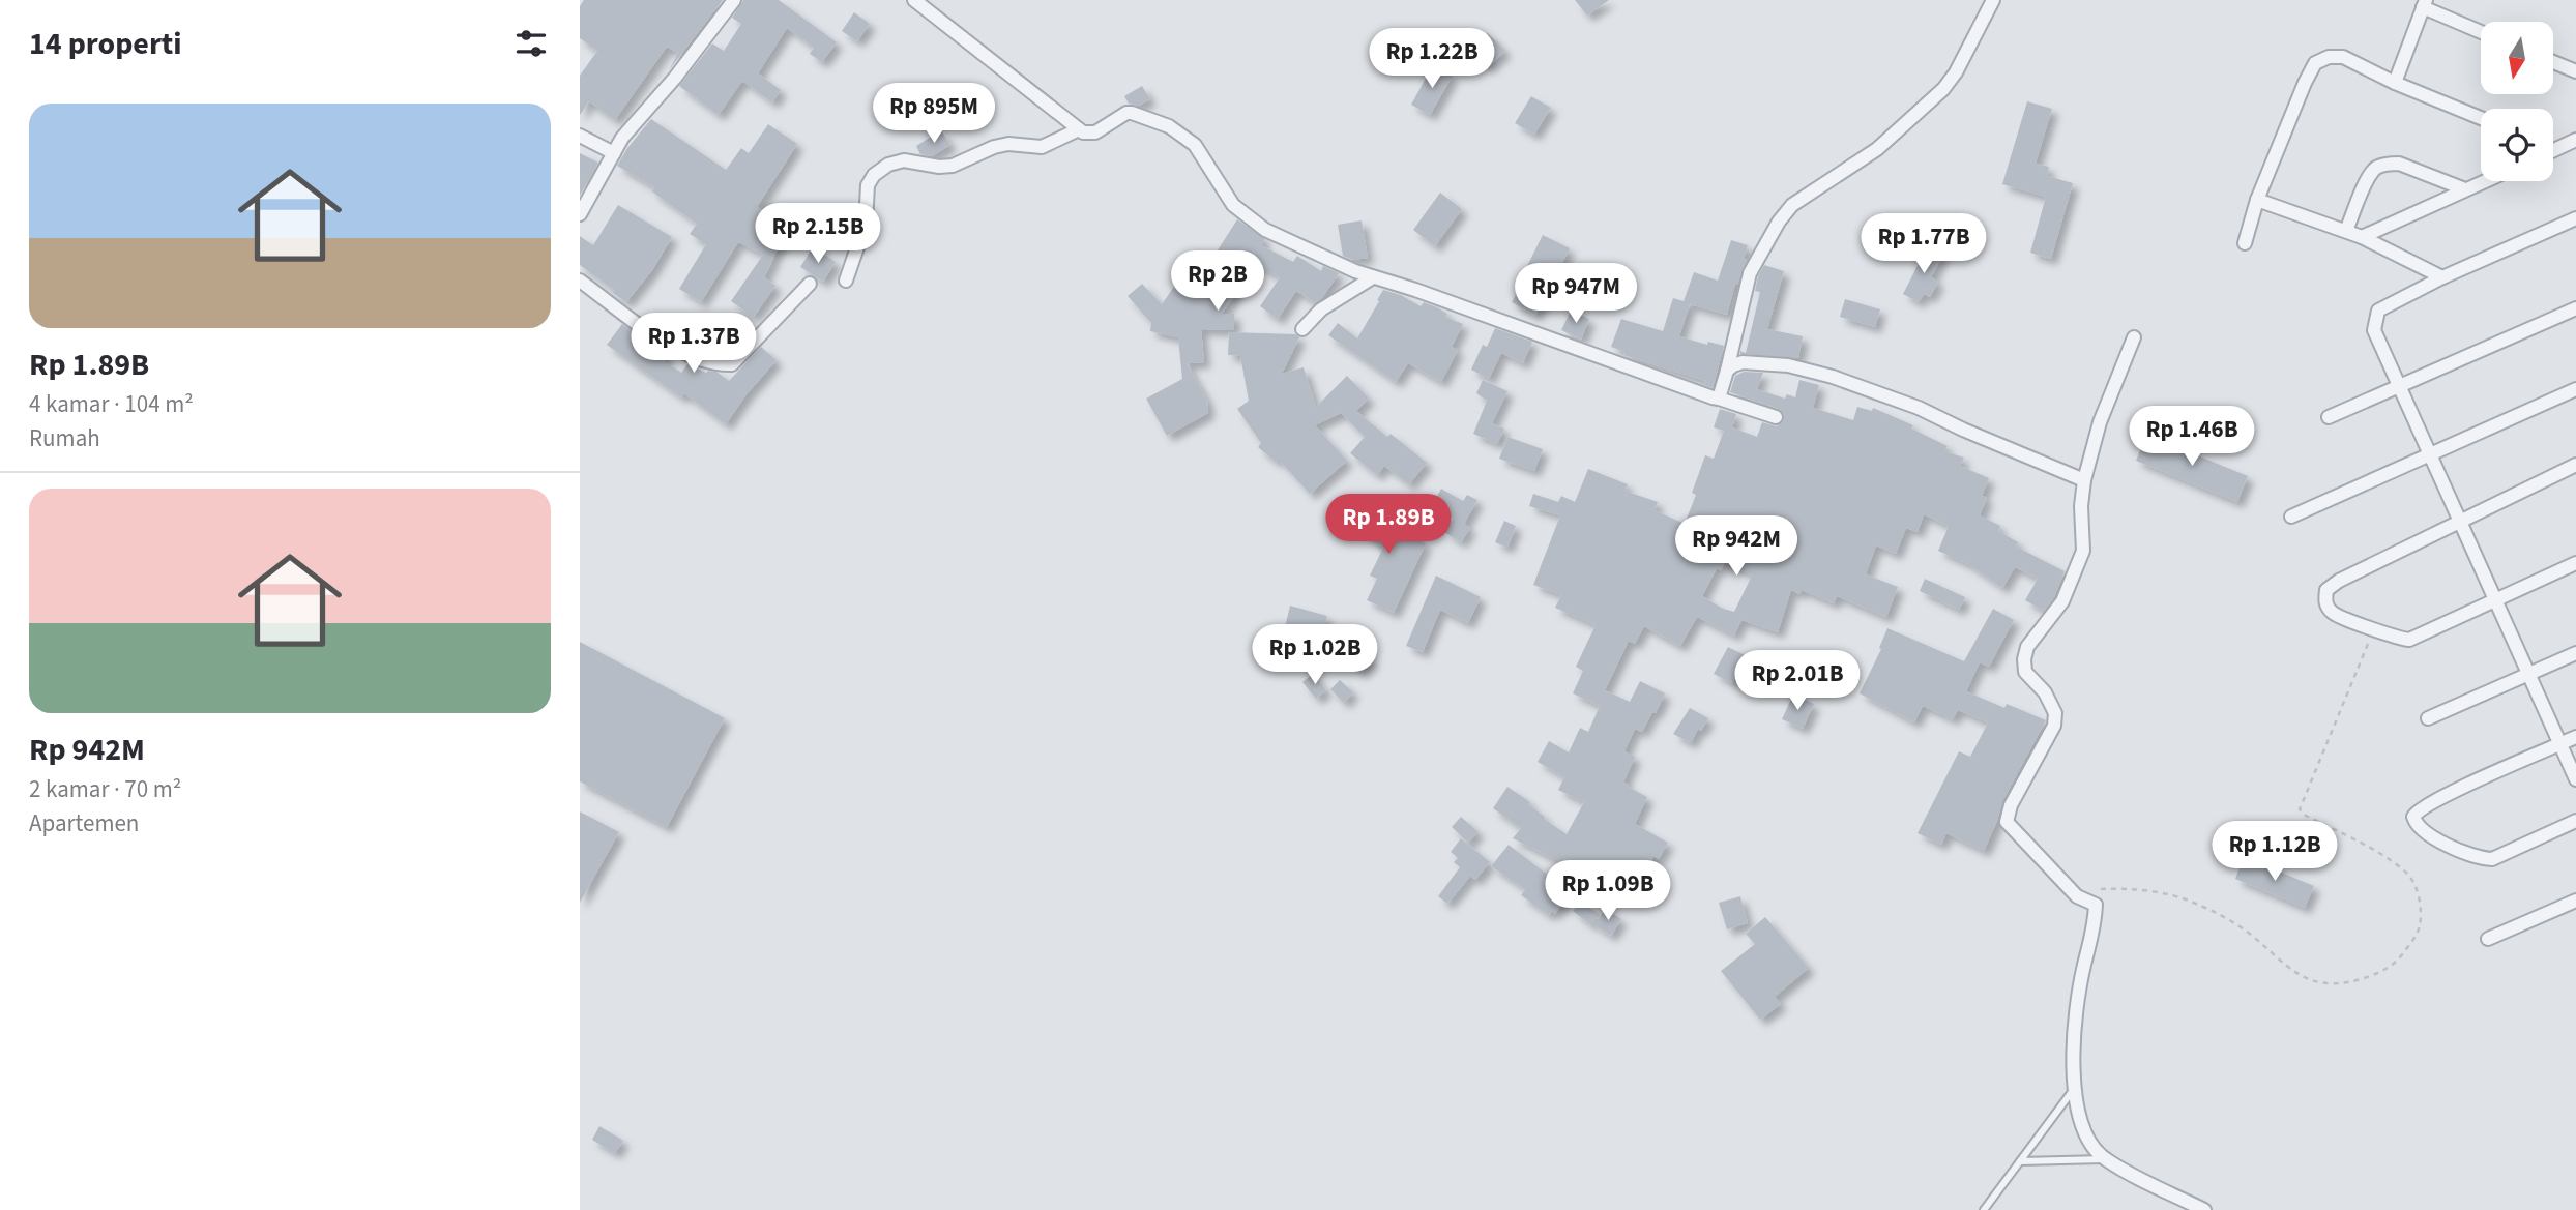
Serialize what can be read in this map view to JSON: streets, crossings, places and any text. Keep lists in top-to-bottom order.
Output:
{
  "north": "bottom",
  "page": {
    "heading": "14 properti",
    "price": [
      "Rp 1.22B",
      "Rp 895M",
      "Rp 2.15B",
      "Rp 1.77B",
      "Rp 2B",
      "Rp 947M",
      "Rp 1.37B",
      "Rp 1.46B",
      "Rp 1.89B",
      "Rp 942M",
      "Rp 1.02B",
      "Rp 2.01B",
      "Rp 1.12B",
      "Rp 1.09B"
    ],
    "list": [
      {
        "name": "Rp 1.89B",
        "note": "4 kamar · 104 m² · Rumah"
      },
      {
        "name": "Rp 942M",
        "note": "2 kamar · 70 m² · Apartemen"
      }
    ]
  }
}
